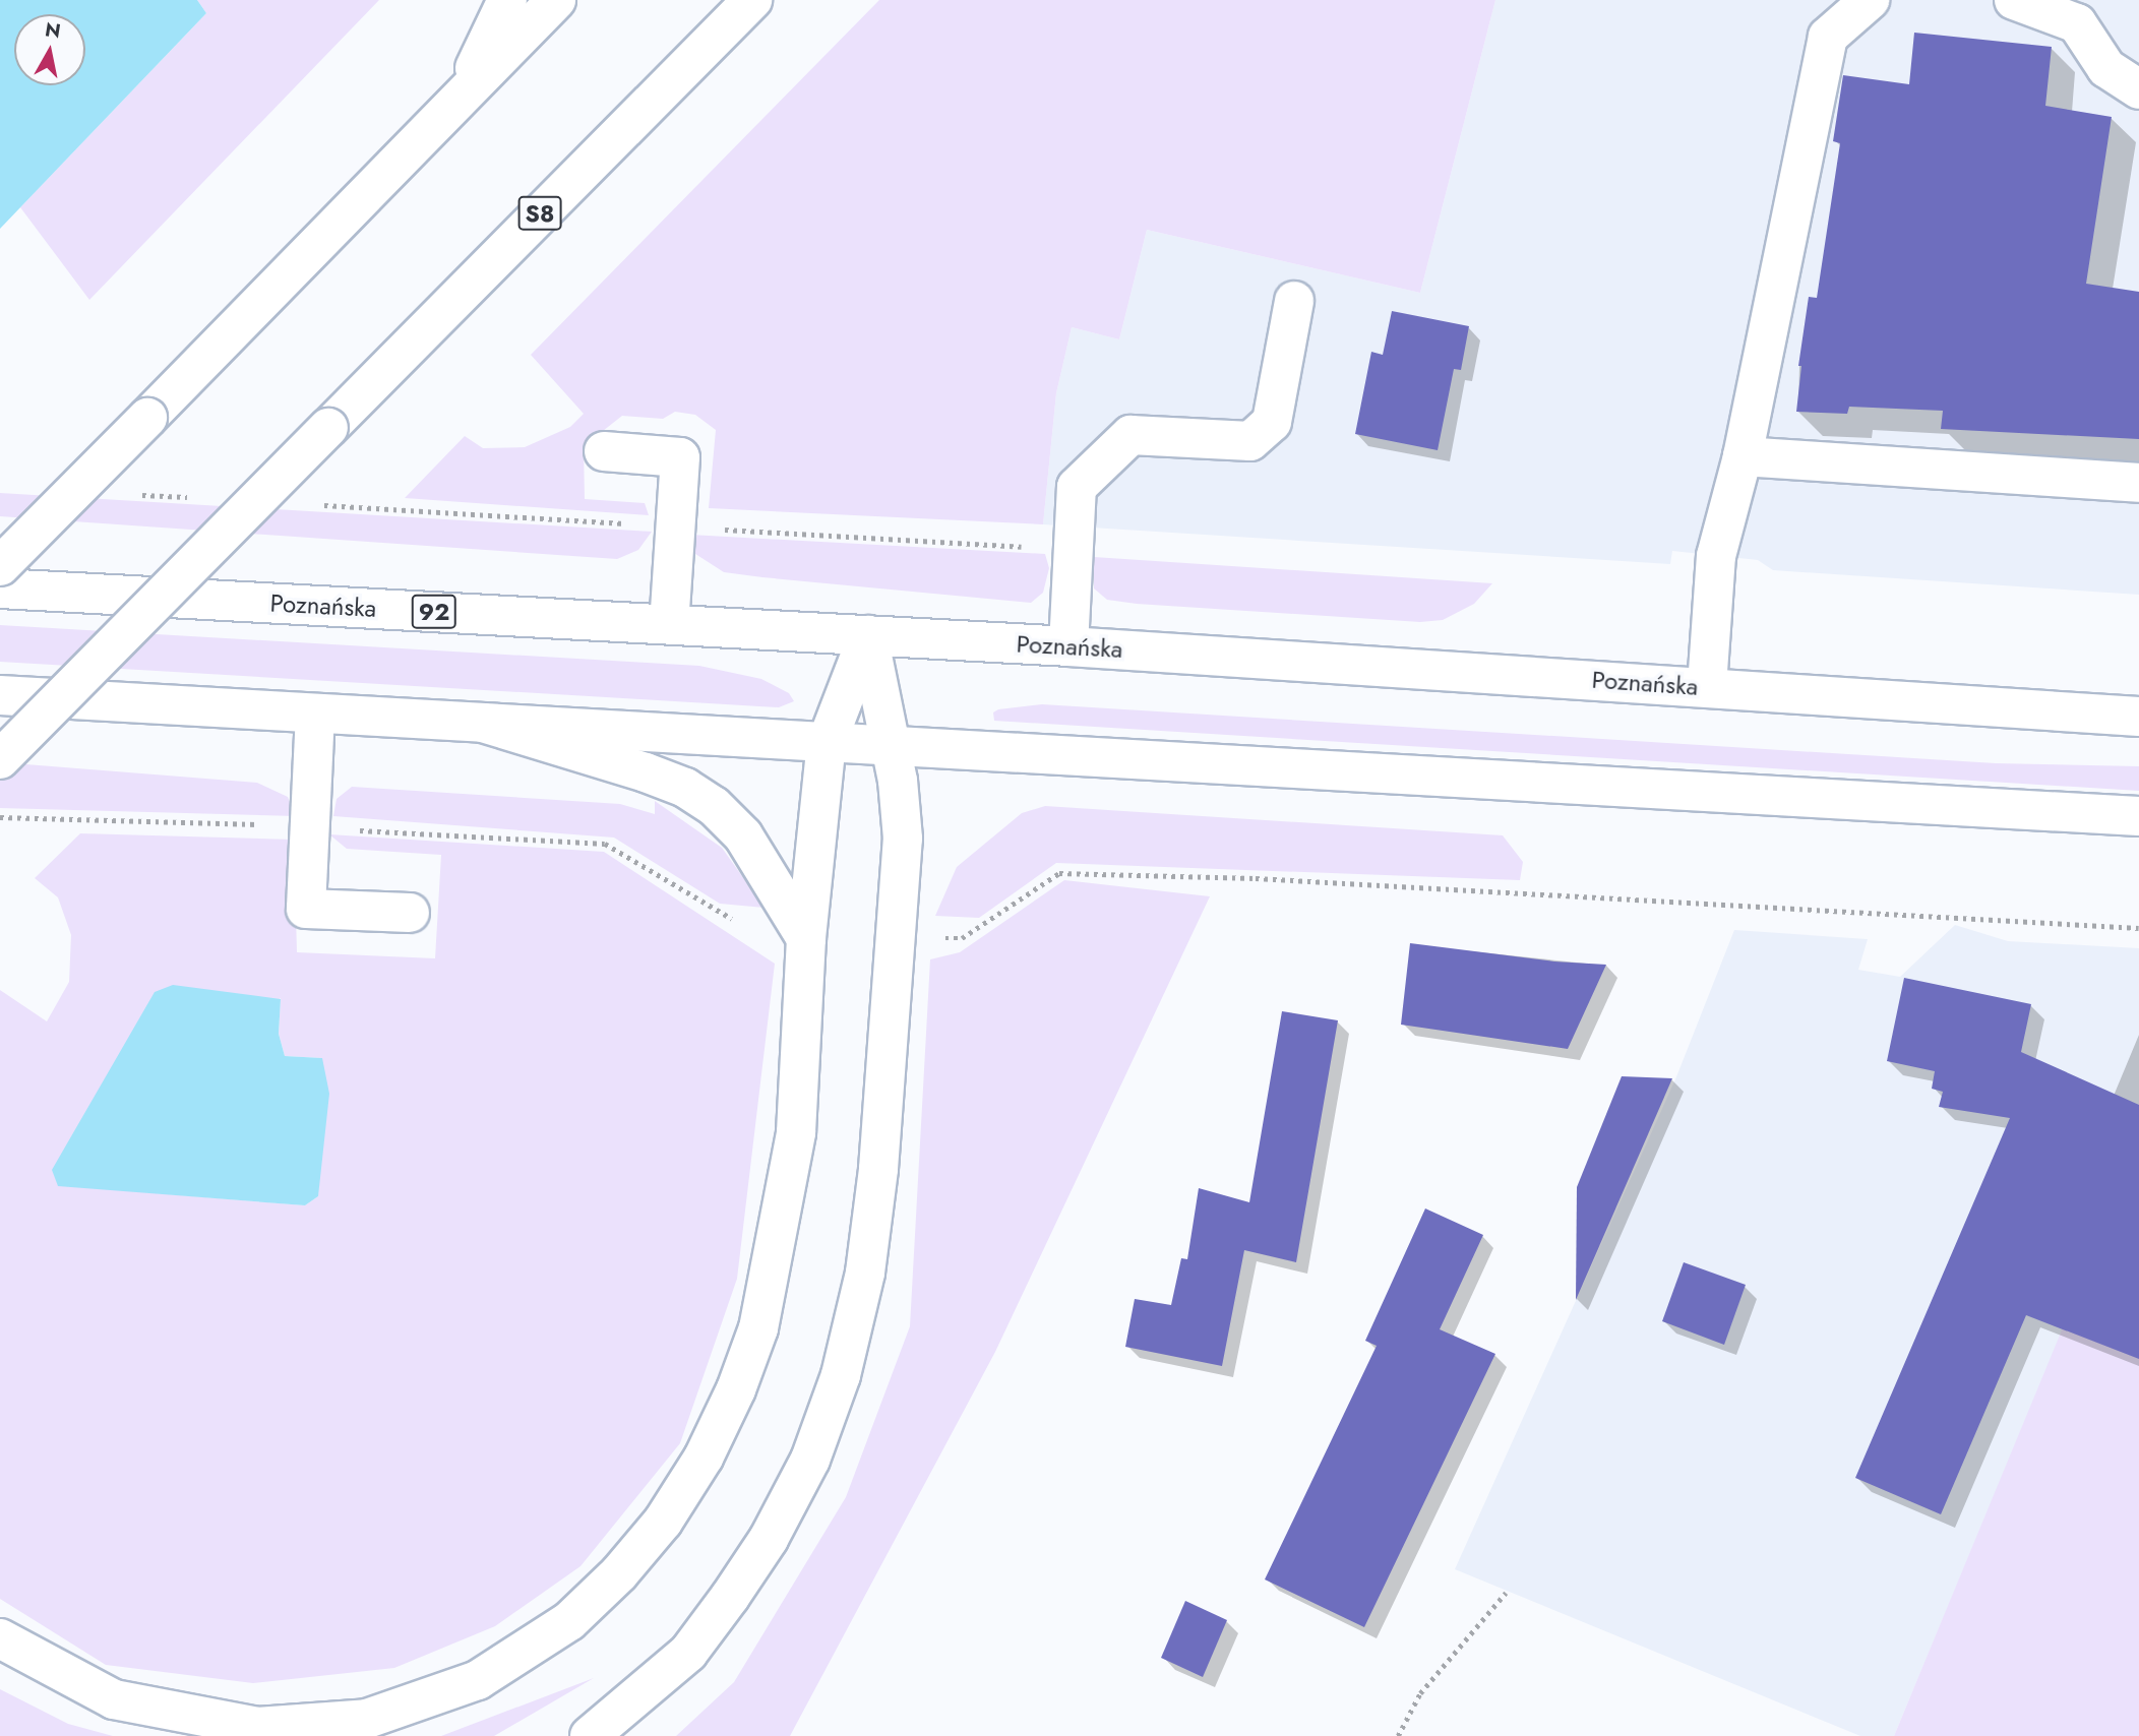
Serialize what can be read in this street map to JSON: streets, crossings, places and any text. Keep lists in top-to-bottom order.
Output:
{
  "streets": {
    "main road": ["S8", "Poznańska", "92"]
  },
  "north": "top"
}
